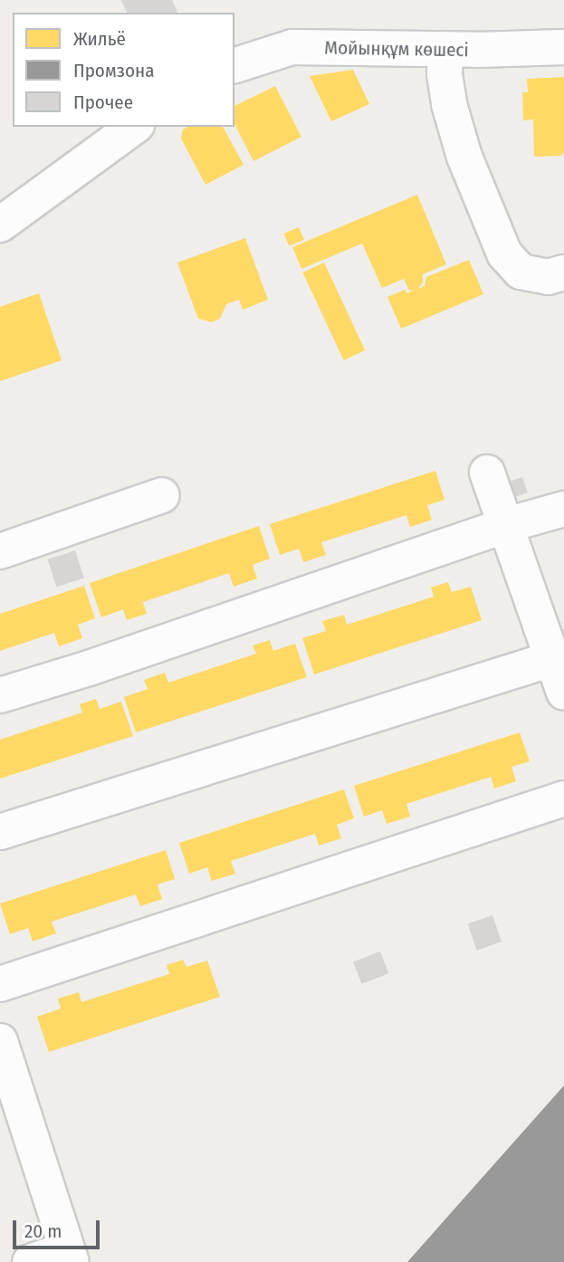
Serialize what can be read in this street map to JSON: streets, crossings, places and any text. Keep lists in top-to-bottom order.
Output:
{
  "streets": {
    "street": ["Мойынқұм көшесі"]
  },
  "legend": ["Жильё", "Промзона", "Прочее"],
  "scale_bar": "20 m"
}
